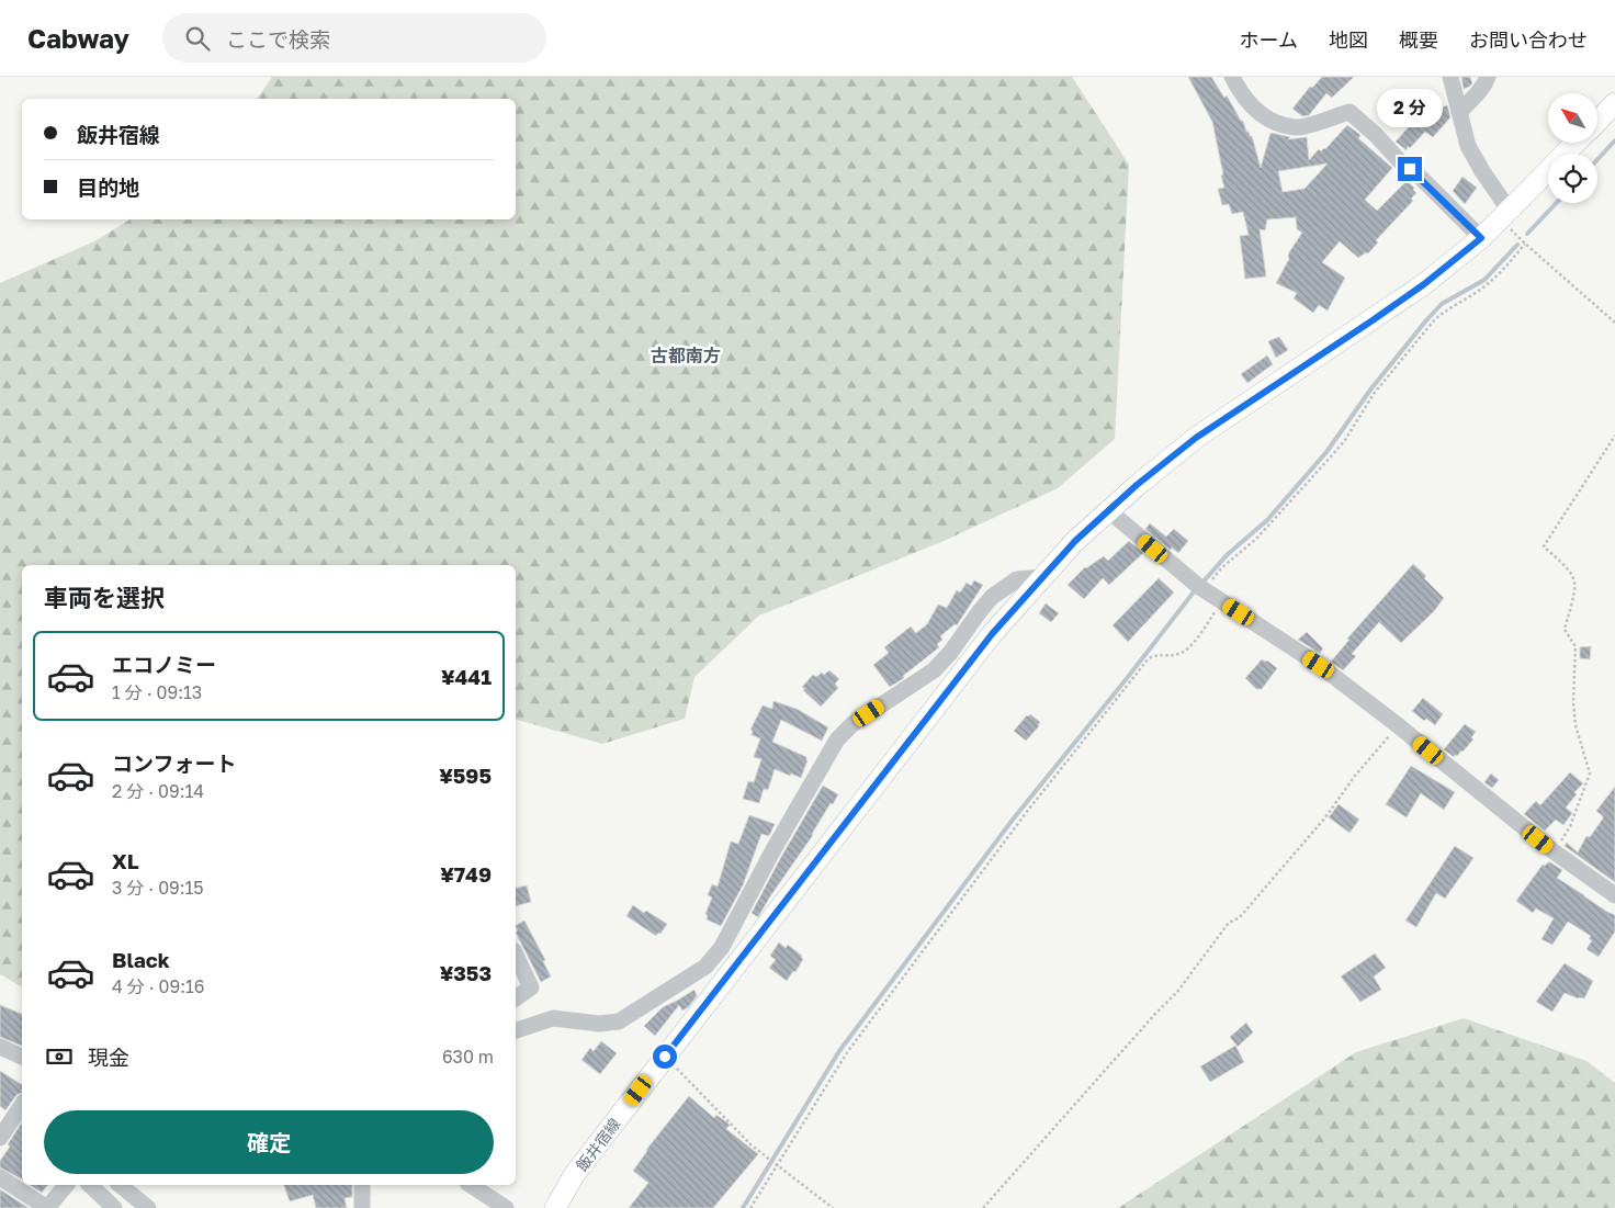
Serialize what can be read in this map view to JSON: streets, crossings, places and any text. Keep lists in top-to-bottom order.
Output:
{
  "streets": {
    "main road": ["飯井宿線"]
  },
  "districts": ["古都南方"],
  "north": "top left",
  "page": {
    "header": "Cabway",
    "search": "ここで検索",
    "nav": [
      "ホーム",
      "地図",
      "概要",
      "お問い合わせ"
    ],
    "bubble": "2 分",
    "banner": ["飯井宿線", "目的地"],
    "heading": "車両を選択",
    "list": [
      {
        "name": "エコノミー",
        "note": "1 分 · 09:13",
        "value": "¥441"
      },
      {
        "name": "コンフォート",
        "note": "2 分 · 09:14",
        "value": "¥595"
      },
      {
        "name": "XL",
        "note": "3 分 · 09:15",
        "value": "¥749"
      },
      {
        "name": "Black",
        "note": "4 分 · 09:16",
        "value": "¥353"
      }
    ],
    "pay": ["現金", "630 m"],
    "buttons": "確定"
  }
}
